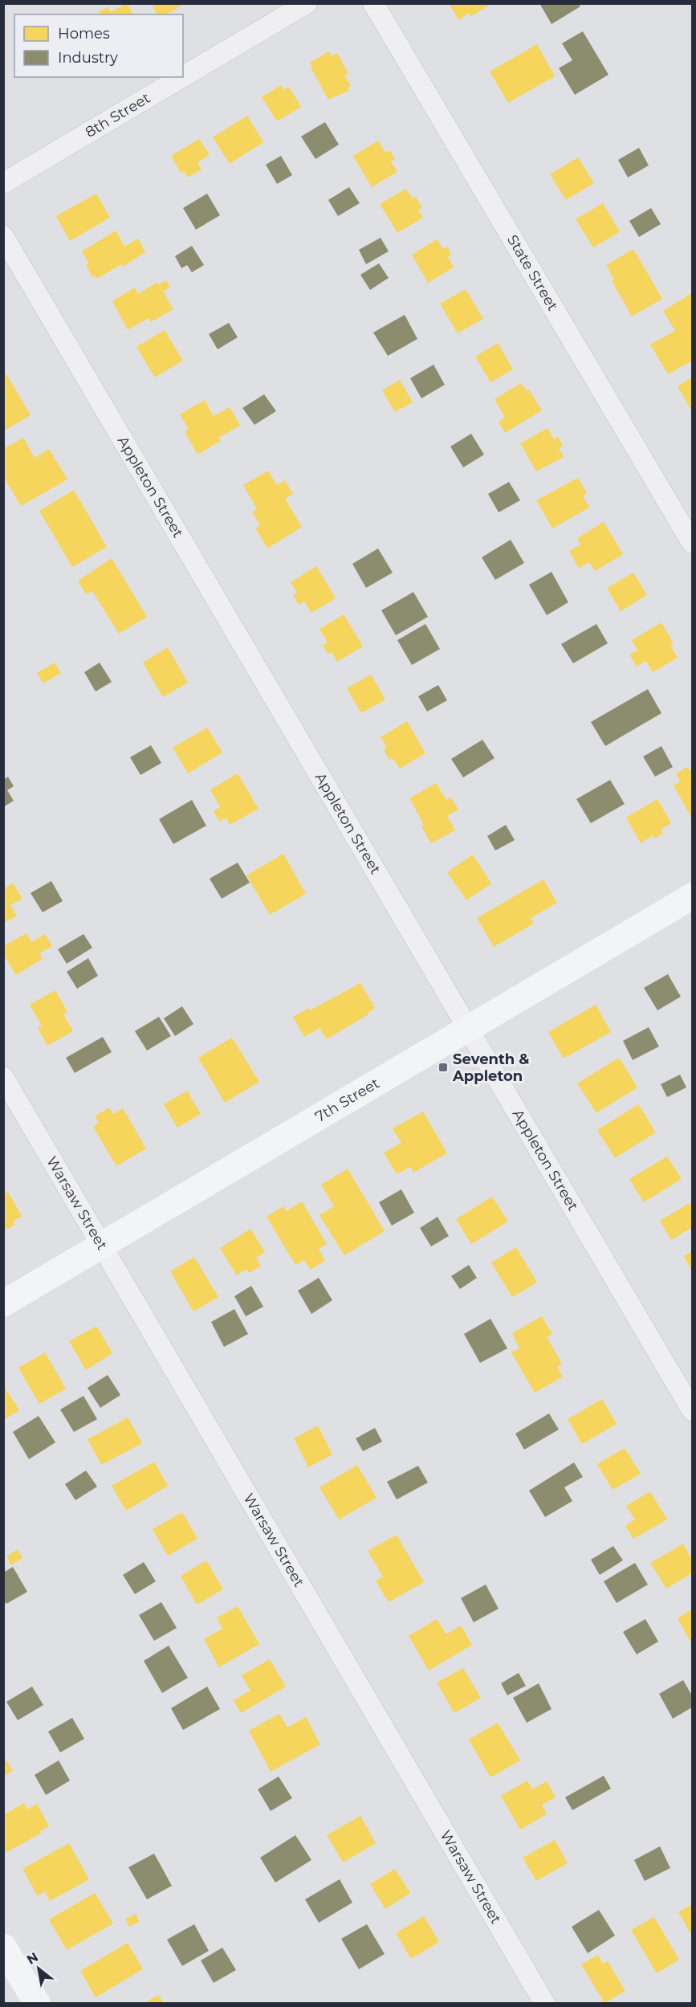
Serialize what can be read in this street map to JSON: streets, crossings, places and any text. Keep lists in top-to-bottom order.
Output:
{
  "streets": {
    "street": [
      "8th Street",
      "State Street",
      "Appleton Street",
      "7th Street",
      "Warsaw Street"
    ]
  },
  "crossings": [
    ["Appleton Street", "7th Street"],
    ["7th Street", "Warsaw Street"]
  ],
  "places": {
    "transit": ["Seventh & Appleton"]
  },
  "legend": ["Homes", "Industry"],
  "north": "top left"
}
